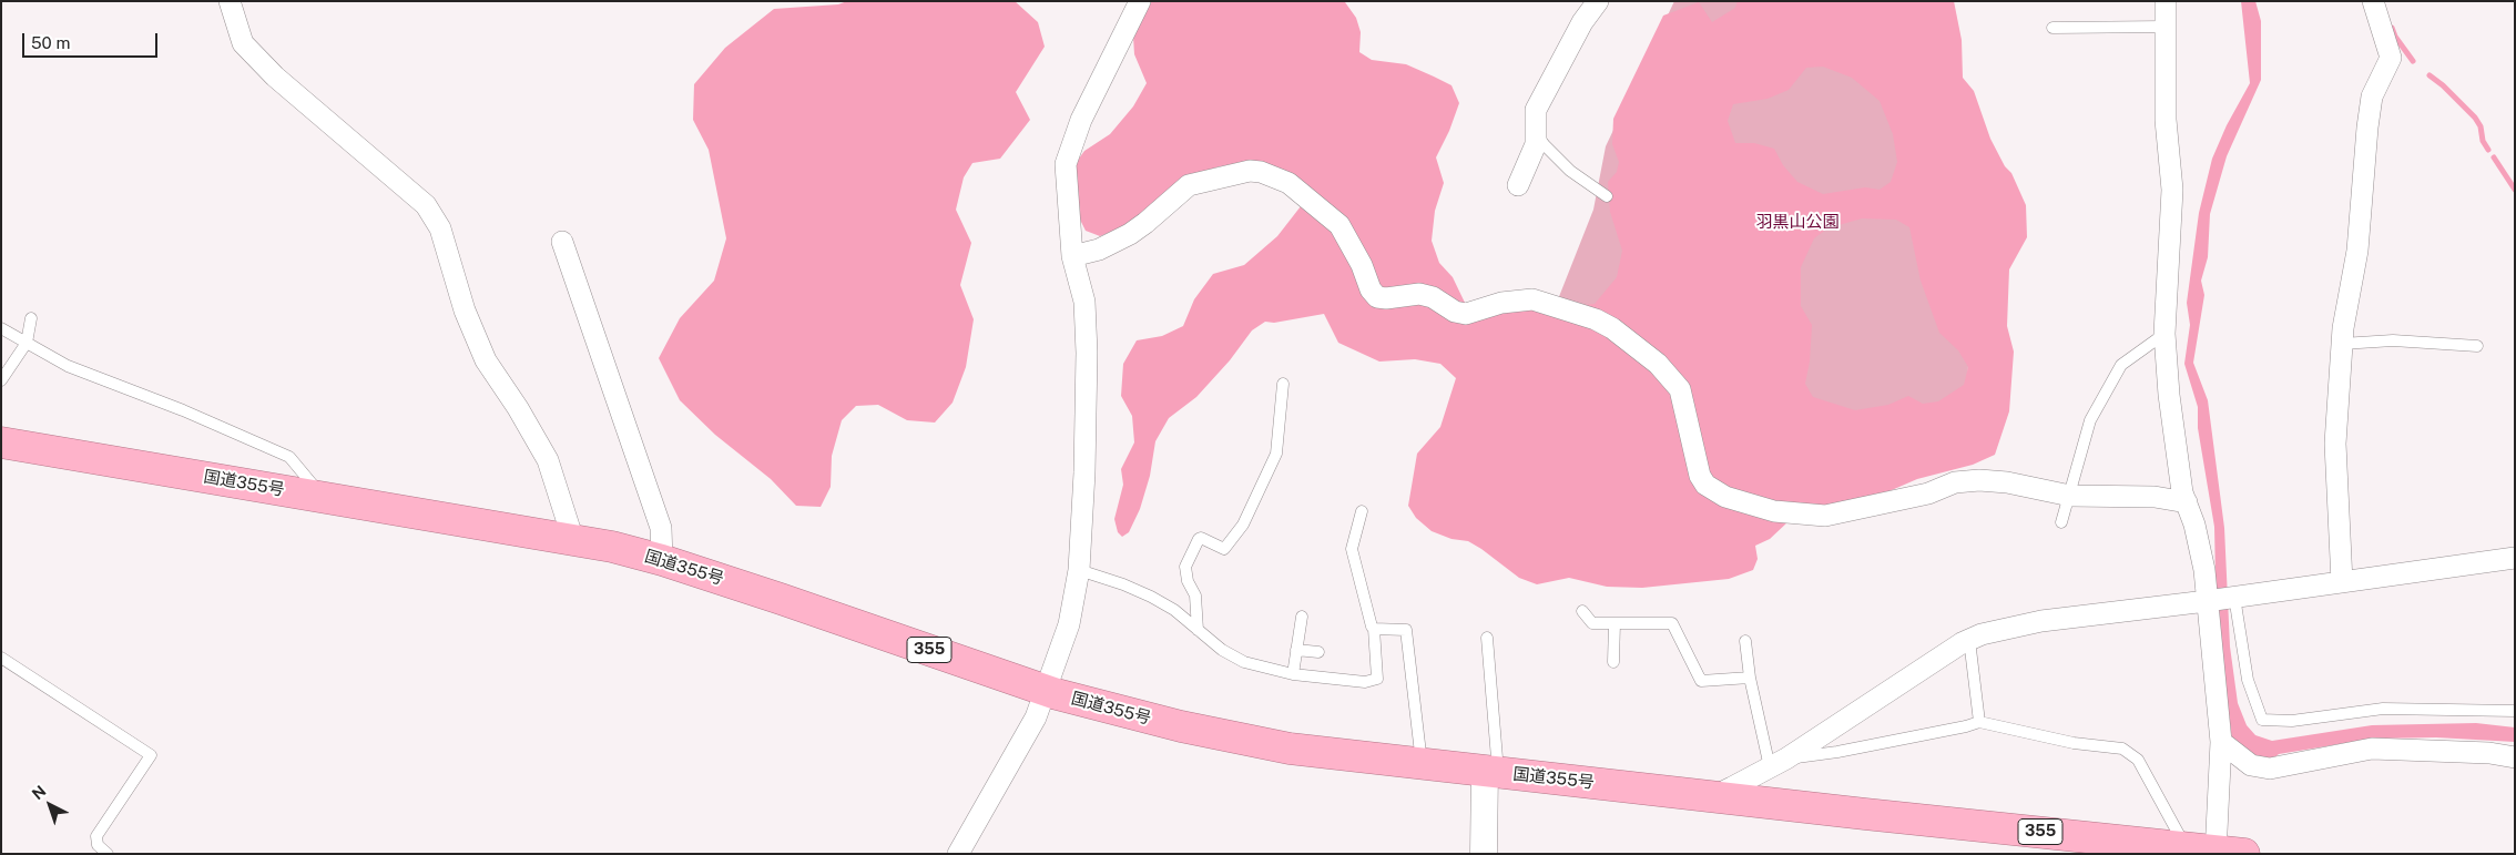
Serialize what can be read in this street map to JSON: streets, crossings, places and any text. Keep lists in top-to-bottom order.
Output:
{
  "streets": {
    "highway": ["国道355号", "355"]
  },
  "parks": ["羽黒山公園"],
  "scale_bar": "50 m",
  "north": "top left"
}
